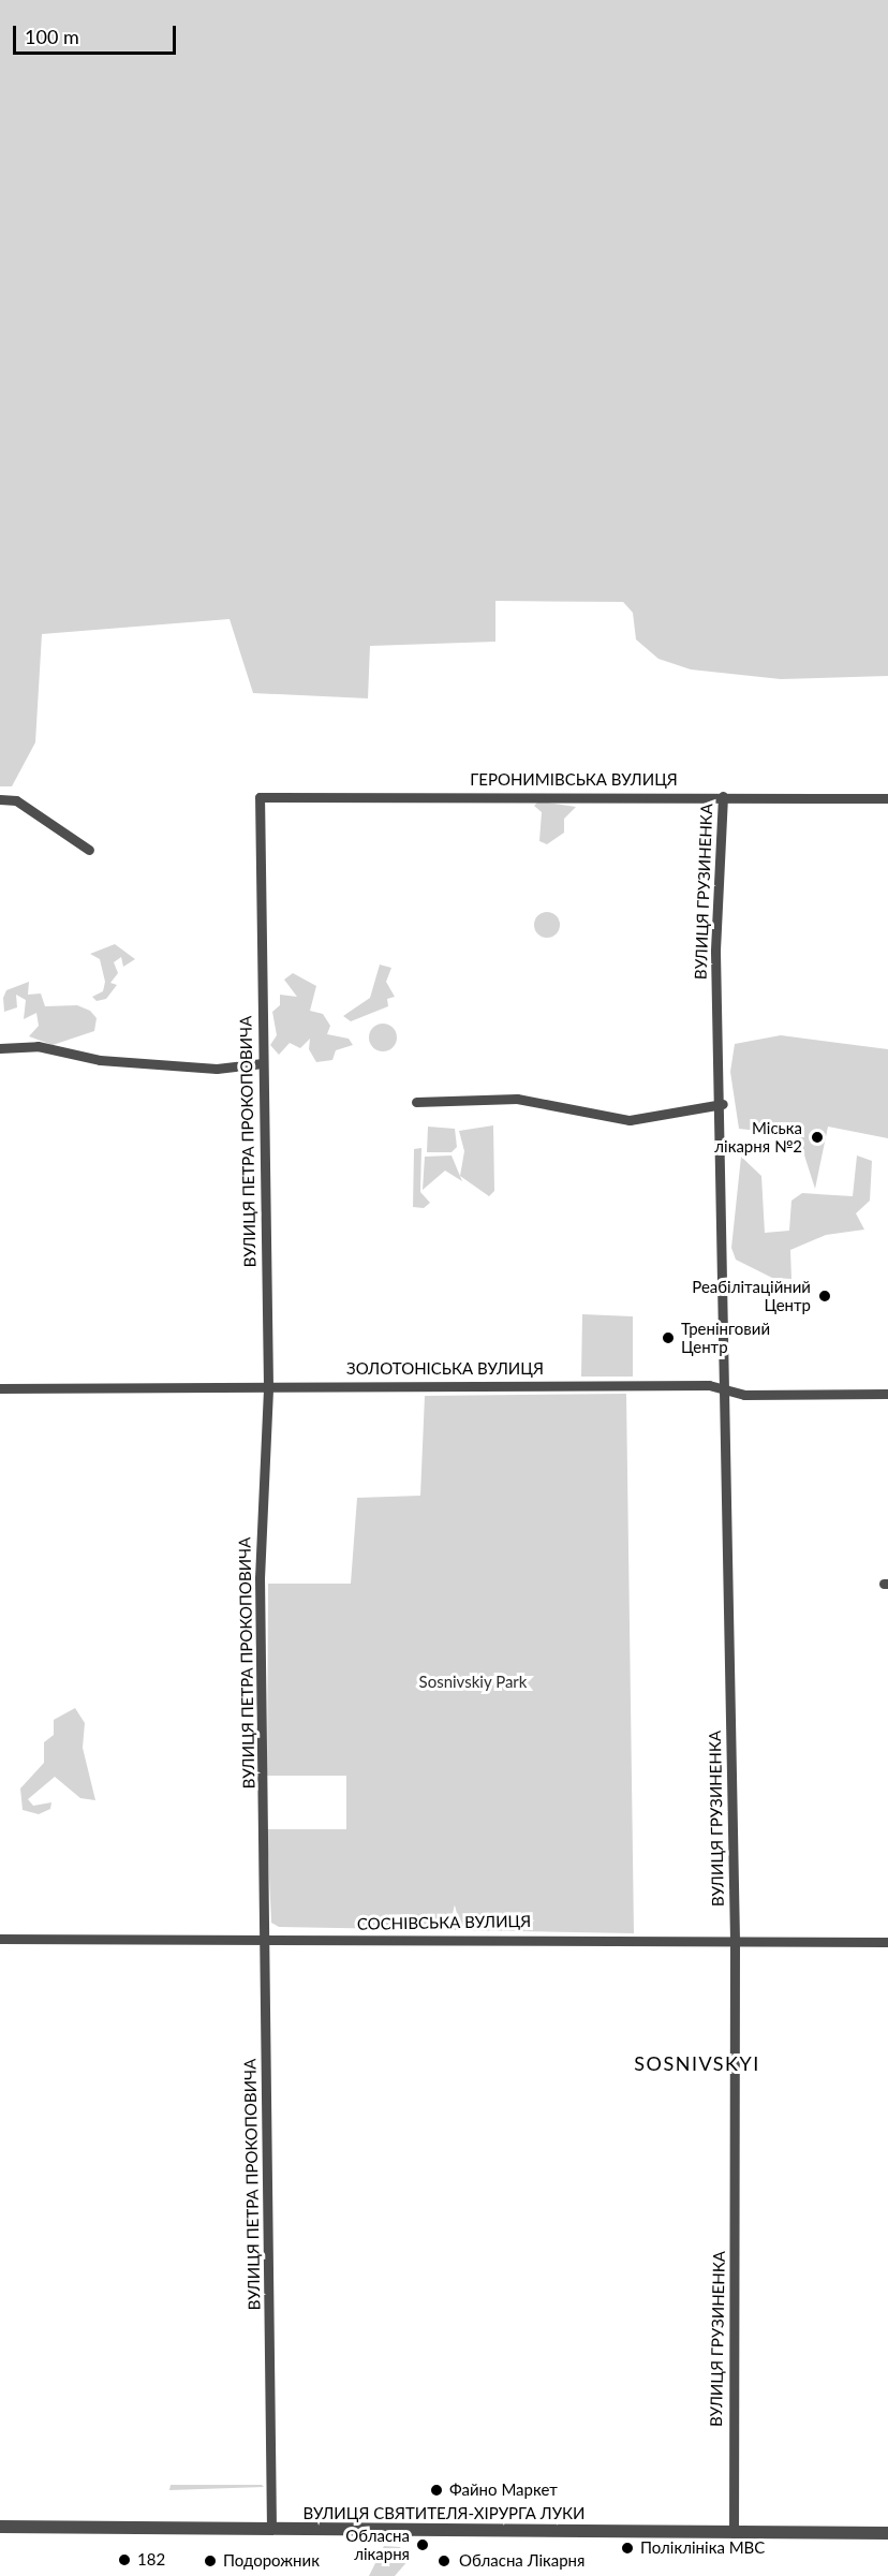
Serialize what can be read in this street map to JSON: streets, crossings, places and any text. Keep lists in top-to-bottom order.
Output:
{
  "streets": {
    "street": [
      "ГЕРОНИМІВСЬКА ВУЛИЦЯ",
      "ВУЛИЦЯ ГРУЗИНЕНКА",
      "ВУЛИЦЯ ПЕТРА ПРОКОПОВИЧА",
      "ЗОЛОТОНІСЬКА ВУЛИЦЯ",
      "СОСНІВСЬКА ВУЛИЦЯ",
      "ВУЛИЦЯ СВЯТИТЕЛЯ-ХІРУРГА ЛУКИ"
    ]
  },
  "crossings": [
    ["ГЕРОНИМІВСЬКА ВУЛИЦЯ", "ВУЛИЦЯ ГРУЗИНЕНКА"],
    ["ГЕРОНИМІВСЬКА ВУЛИЦЯ", "ВУЛИЦЯ ПЕТРА ПРОКОПОВИЧА"],
    ["ВУЛИЦЯ ГРУЗИНЕНКА", "ЗОЛОТОНІСЬКА ВУЛИЦЯ"],
    ["ВУЛИЦЯ ГРУЗИНЕНКА", "СОСНІВСЬКА ВУЛИЦЯ"],
    ["ВУЛИЦЯ ГРУЗИНЕНКА", "ВУЛИЦЯ СВЯТИТЕЛЯ-ХІРУРГА ЛУКИ"],
    ["ВУЛИЦЯ ПЕТРА ПРОКОПОВИЧА", "ЗОЛОТОНІСЬКА ВУЛИЦЯ"],
    ["ВУЛИЦЯ ПЕТРА ПРОКОПОВИЧА", "СОСНІВСЬКА ВУЛИЦЯ"],
    ["ВУЛИЦЯ ПЕТРА ПРОКОПОВИЧА", "ВУЛИЦЯ СВЯТИТЕЛЯ-ХІРУРГА ЛУКИ"]
  ],
  "districts": ["SOSNIVSKYI"],
  "parks": ["Sosnivskiy Park"],
  "places": [
    "Міська лікарня №2",
    "Реабілітаційний Центр",
    "Тренінговий Центр",
    "Файно Маркет",
    "Обласна лікарня",
    "Поліклініка МВС",
    "182",
    "Подорожник",
    "Обласна Лікарня"
  ],
  "scale_bar": "100 m"
}
